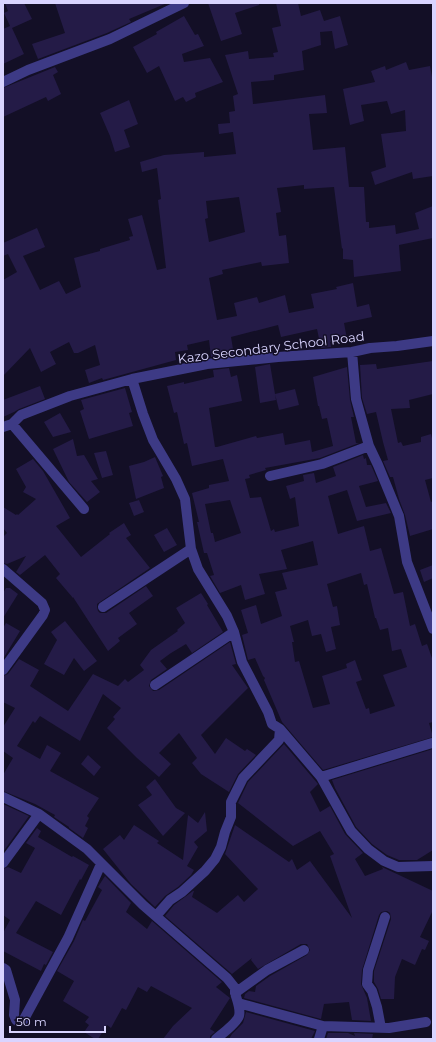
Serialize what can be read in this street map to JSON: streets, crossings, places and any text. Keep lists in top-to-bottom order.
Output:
{
  "streets": {
    "street": ["Kazo Secondary School Road"]
  },
  "scale_bar": "50 m"
}
